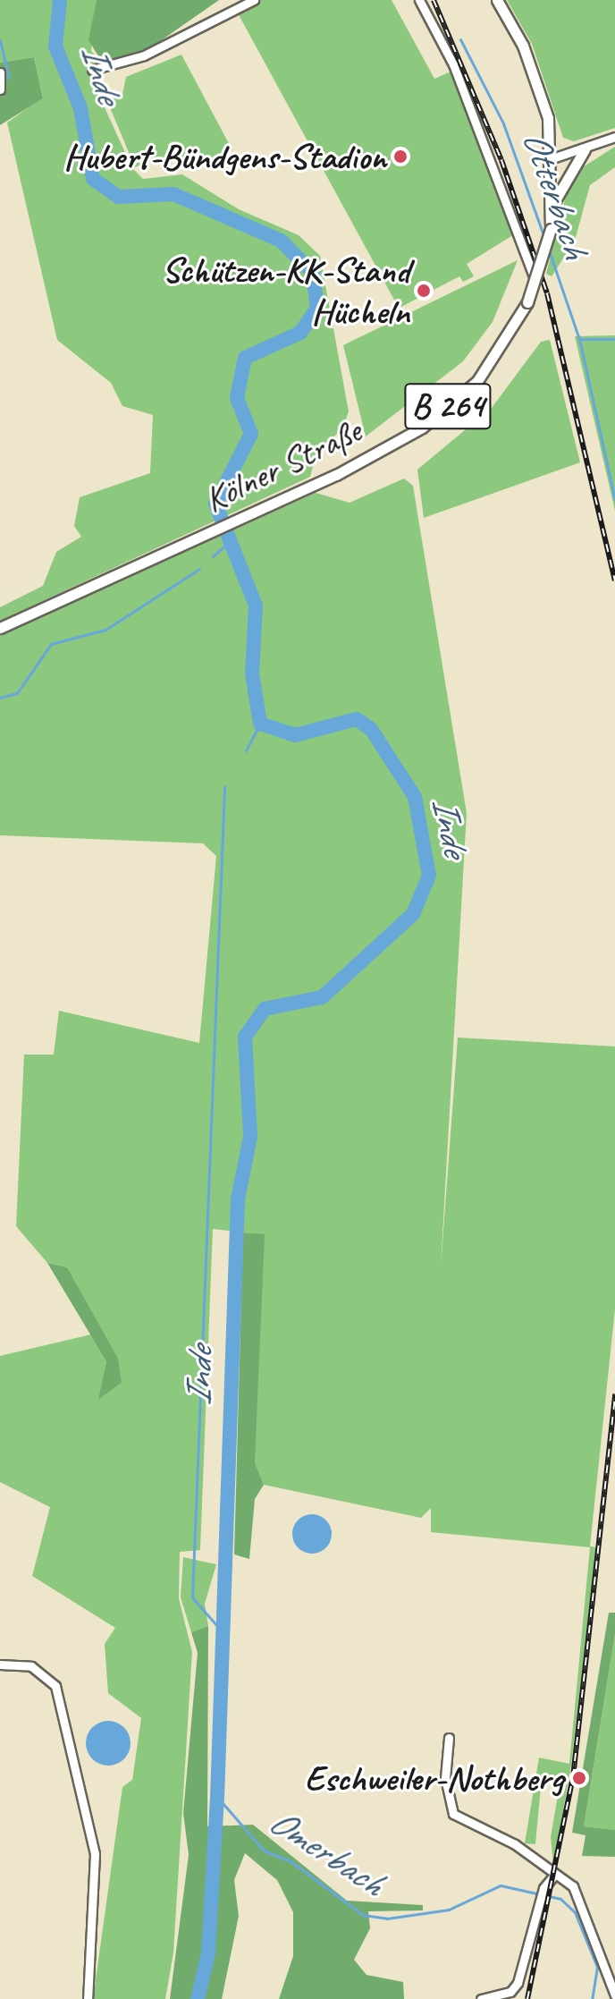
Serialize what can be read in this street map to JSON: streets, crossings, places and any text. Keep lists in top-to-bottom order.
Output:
{
  "streets": {
    "main road": ["B 264", "Kölner Straße"]
  },
  "water": ["Inde", "Otterbach", "Omerbach"],
  "places": ["Hubert-Bündgens-Stadion", "Schützen-KK-Stand Hücheln", "Eschweiler-Nothberg"]
}
